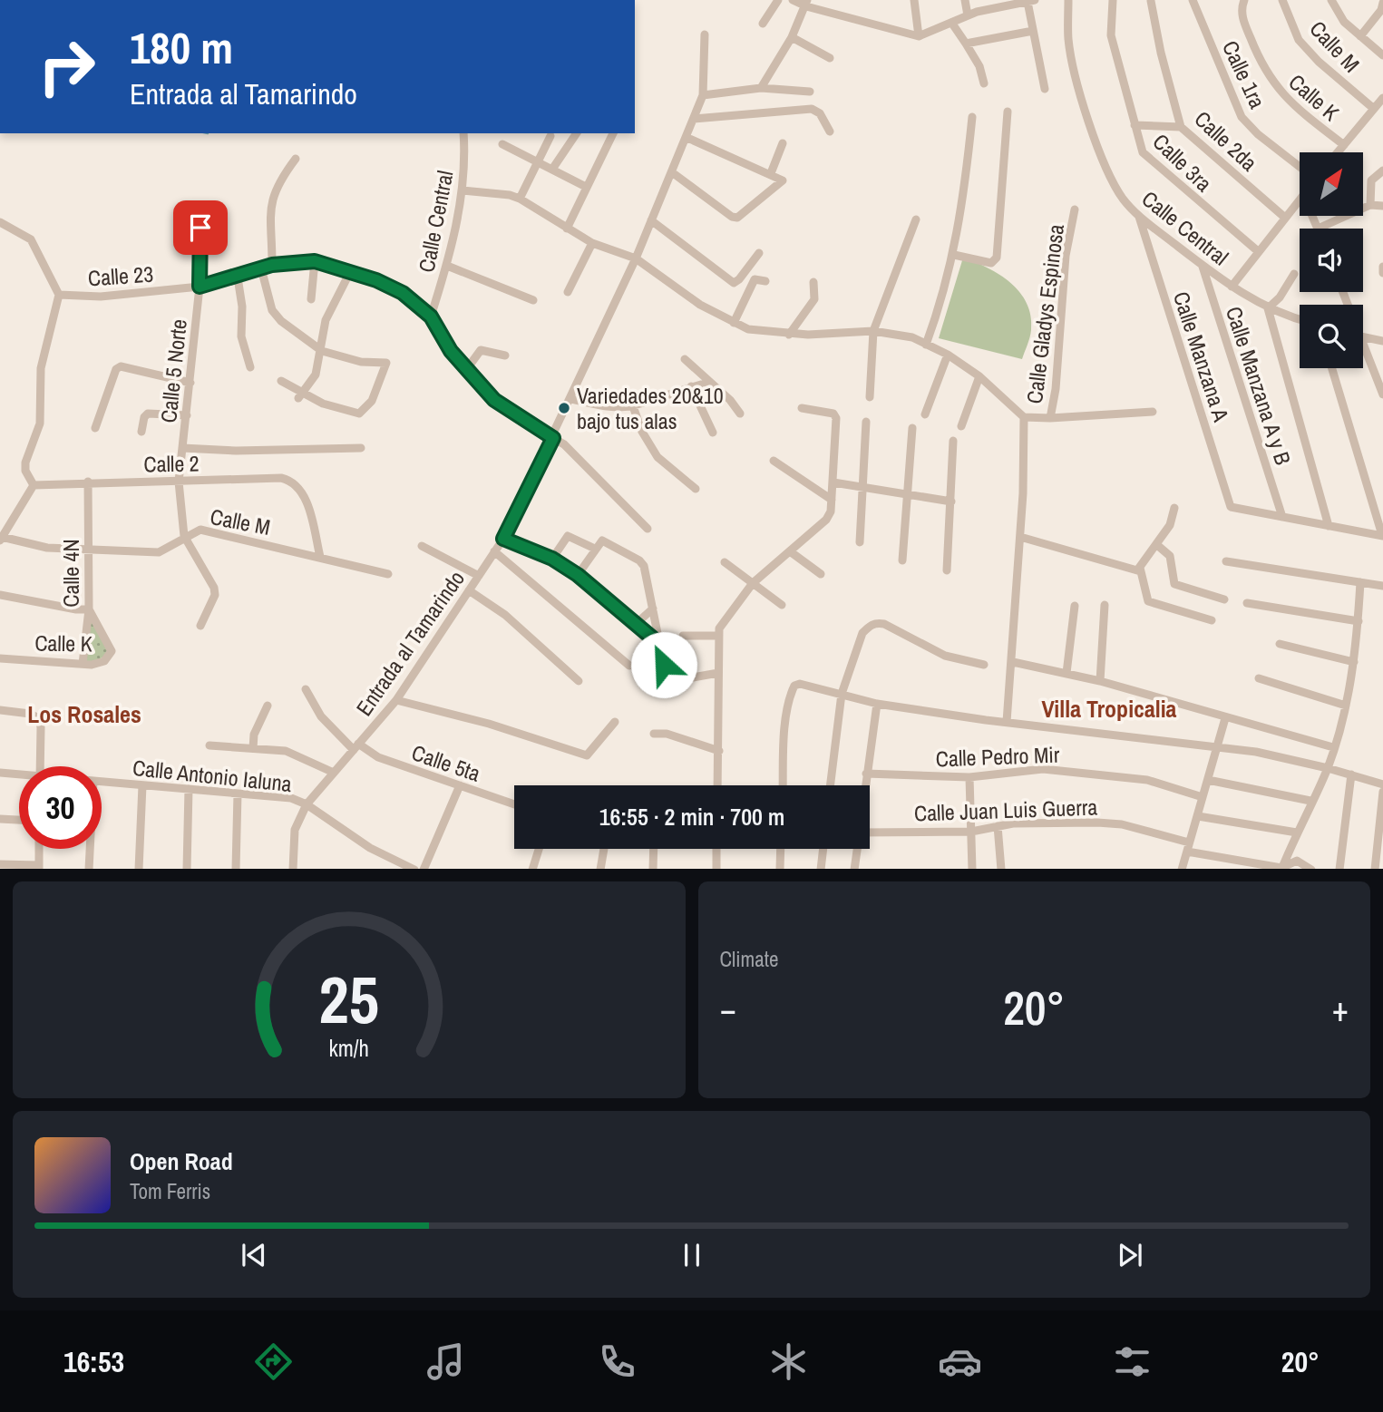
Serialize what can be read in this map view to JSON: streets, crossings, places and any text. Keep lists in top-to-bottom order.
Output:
{
  "streets": {
    "street": [
      "Calle M",
      "Calle 1ra",
      "Calle K",
      "Calle 2da",
      "Calle 3ra",
      "Calle Central",
      "Calle 23",
      "Calle Gladys Espinosa",
      "Calle Manzana A",
      "Calle 5 Norte",
      "Calle Manzana A y B",
      "Calle 2",
      "Calle 4N",
      "Entrada al Tamarindo",
      "Calle Pedro Mir",
      "Calle 5ta",
      "Calle Antonio Ialuna",
      "Calle Juan Luis Guerra"
    ]
  },
  "crossings": [
    ["Calle M", "Calle 5 Norte"],
    ["Calle M", "Calle 2"],
    ["Calle M", "Calle 4N"],
    ["Calle K", "Calle 4N"],
    ["Calle Central", "Calle 23"],
    ["Calle Central", "Calle Gladys Espinosa"],
    ["Calle Central", "Calle Manzana A"],
    ["Calle Central", "Calle Manzana A y B"],
    ["Calle 23", "Calle 5 Norte"],
    ["Calle 23", "Entrada al Tamarindo"],
    ["Calle Gladys Espinosa", "Entrada al Tamarindo"],
    ["Calle Manzana A", "Calle Manzana A y B"],
    ["Calle 5 Norte", "Calle 2"],
    ["Calle 2", "Calle 4N"],
    ["Entrada al Tamarindo", "Calle 5ta"],
    ["Entrada al Tamarindo", "Calle Antonio Ialuna"]
  ],
  "districts": ["Villa Tropicalia", "Los Rosales"],
  "places": ["Variedades 20&10 bajo tus alas"],
  "north": "top right",
  "page": {
    "turn": ["180 m", "Entrada al Tamarindo"],
    "limit": "30",
    "trip": "16:55 · 2 min · 700 m",
    "tile": "Climate",
    "heat": ["−", "20°", "+"],
    "song": ["Open Road", "Tom Ferris"],
    "tabs": ["16:53", "20°"],
    "gauge": ["25", "km/h"]
  }
}
